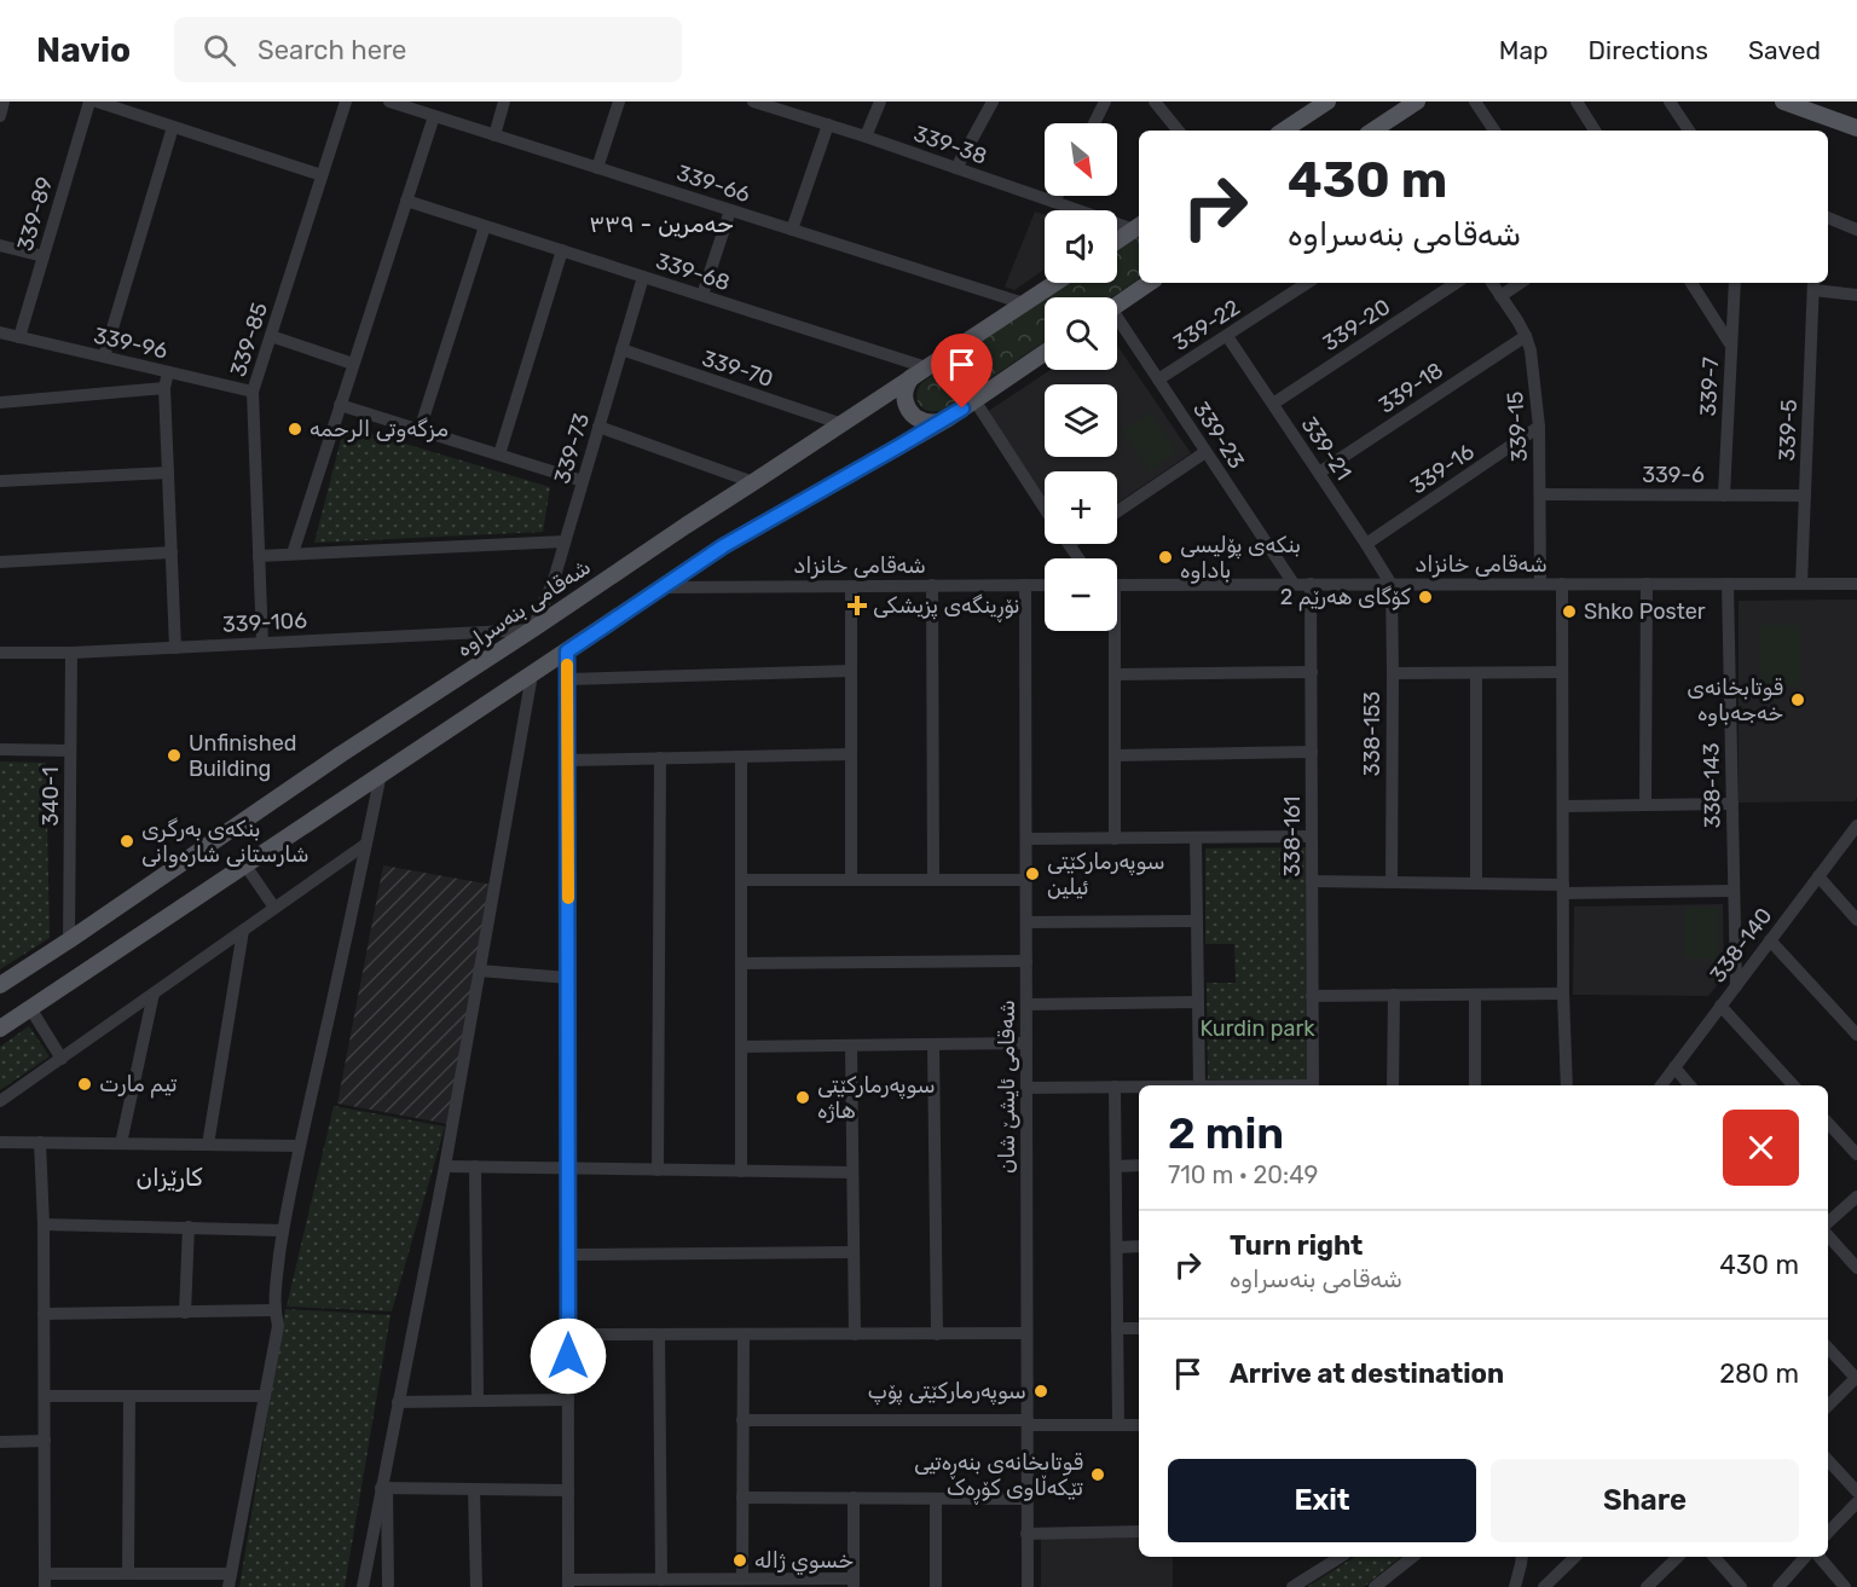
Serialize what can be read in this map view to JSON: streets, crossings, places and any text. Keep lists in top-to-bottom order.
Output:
{
  "streets": {
    "main road": ["شەقامی بنەسراوە"],
    "street": [
      "339-38",
      "339-66",
      "339-89",
      "339-68",
      "339-22",
      "339-20",
      "339-85",
      "339-96",
      "339-70",
      "339-7",
      "339-18",
      "339-15",
      "339-5",
      "339-23",
      "339-73",
      "339-21",
      "339-16",
      "339-6",
      "شەقامی خانزاد",
      "339-106",
      "338-153",
      "338-143",
      "340-1",
      "338-161",
      "338-140",
      "شەقامی ئایشێ شان"
    ]
  },
  "crossings": [
    ["339-66", "شەقامی بنەسراوە"],
    ["339-89", "339-96"],
    ["339-68", "339-73"],
    ["339-68", "شەقامی بنەسراوە"],
    ["339-22", "339-23"],
    ["339-22", "339-21"],
    ["339-20", "339-21"],
    ["339-85", "339-96"],
    ["339-85", "339-106"],
    ["339-70", "339-73"],
    ["339-70", "شەقامی بنەسراوە"],
    ["339-7", "339-6"],
    ["339-18", "339-15"],
    ["339-18", "339-21"],
    ["339-15", "339-16"],
    ["339-15", "339-6"],
    ["339-15", "شەقامی خانزاد"],
    ["339-5", "339-6"],
    ["339-5", "شەقامی خانزاد"],
    ["339-23", "شەقامی خانزاد"],
    ["339-73", "شەقامی بنەسراوە"],
    ["339-73", "339-106"],
    ["339-21", "339-16"],
    ["339-21", "شەقامی خانزاد"],
    ["339-21", "338-153"],
    ["شەقامی خانزاد", "338-153"],
    ["شەقامی خانزاد", "338-143"],
    ["شەقامی خانزاد", "338-161"],
    ["شەقامی خانزاد", "شەقامی ئایشێ شان"],
    ["شەقامی بنەسراوە", "339-106"],
    ["شەقامی بنەسراوە", "340-1"],
    ["339-106", "340-1"],
    ["338-143", "338-140"]
  ],
  "districts": ["حەمرین - ٣٣٩", "کارێزان"],
  "parks": ["Kurdin park"],
  "places": {
    "other": [
      "مزگەوتی الرحمە",
      "بنکەی پۆلیسی باداوە",
      "کۆگای هەرێم 2",
      "Shko Poster",
      "قوتابخانەی خەجەباوە",
      "Unfinished Building",
      "بنكەی بەرگری شارستانی شارەوانی",
      "سوپەرمارکێتی ئیلین",
      "تيم مارت",
      "سوپەرمارکێتی هاژە",
      "سوپەرمارکێتی پۆپ",
      "قوتابخانەی بنەڕەتیی تێکەڵاوی کۆڕەک",
      "خسوي ژاله"
    ],
    "health": ["نۆڕینگەی پزیشکی"]
  },
  "north": "bottom right",
  "page": {
    "header": "Navio",
    "search": "Search here",
    "nav": ["Map", "Directions", "Saved"],
    "map_buttons": ["+", "−"],
    "turn": ["430 m", "شەقامی بنەسراوە"],
    "heading": ["2 min", "710 m · 20:49"],
    "list": [
      {
        "name": "Turn right",
        "note": "شەقامی بنەسراوە",
        "value": "430 m"
      },
      {
        "name": "Arrive at destination",
        "value": "280 m"
      }
    ],
    "buttons": ["Exit", "Share"]
  }
}
